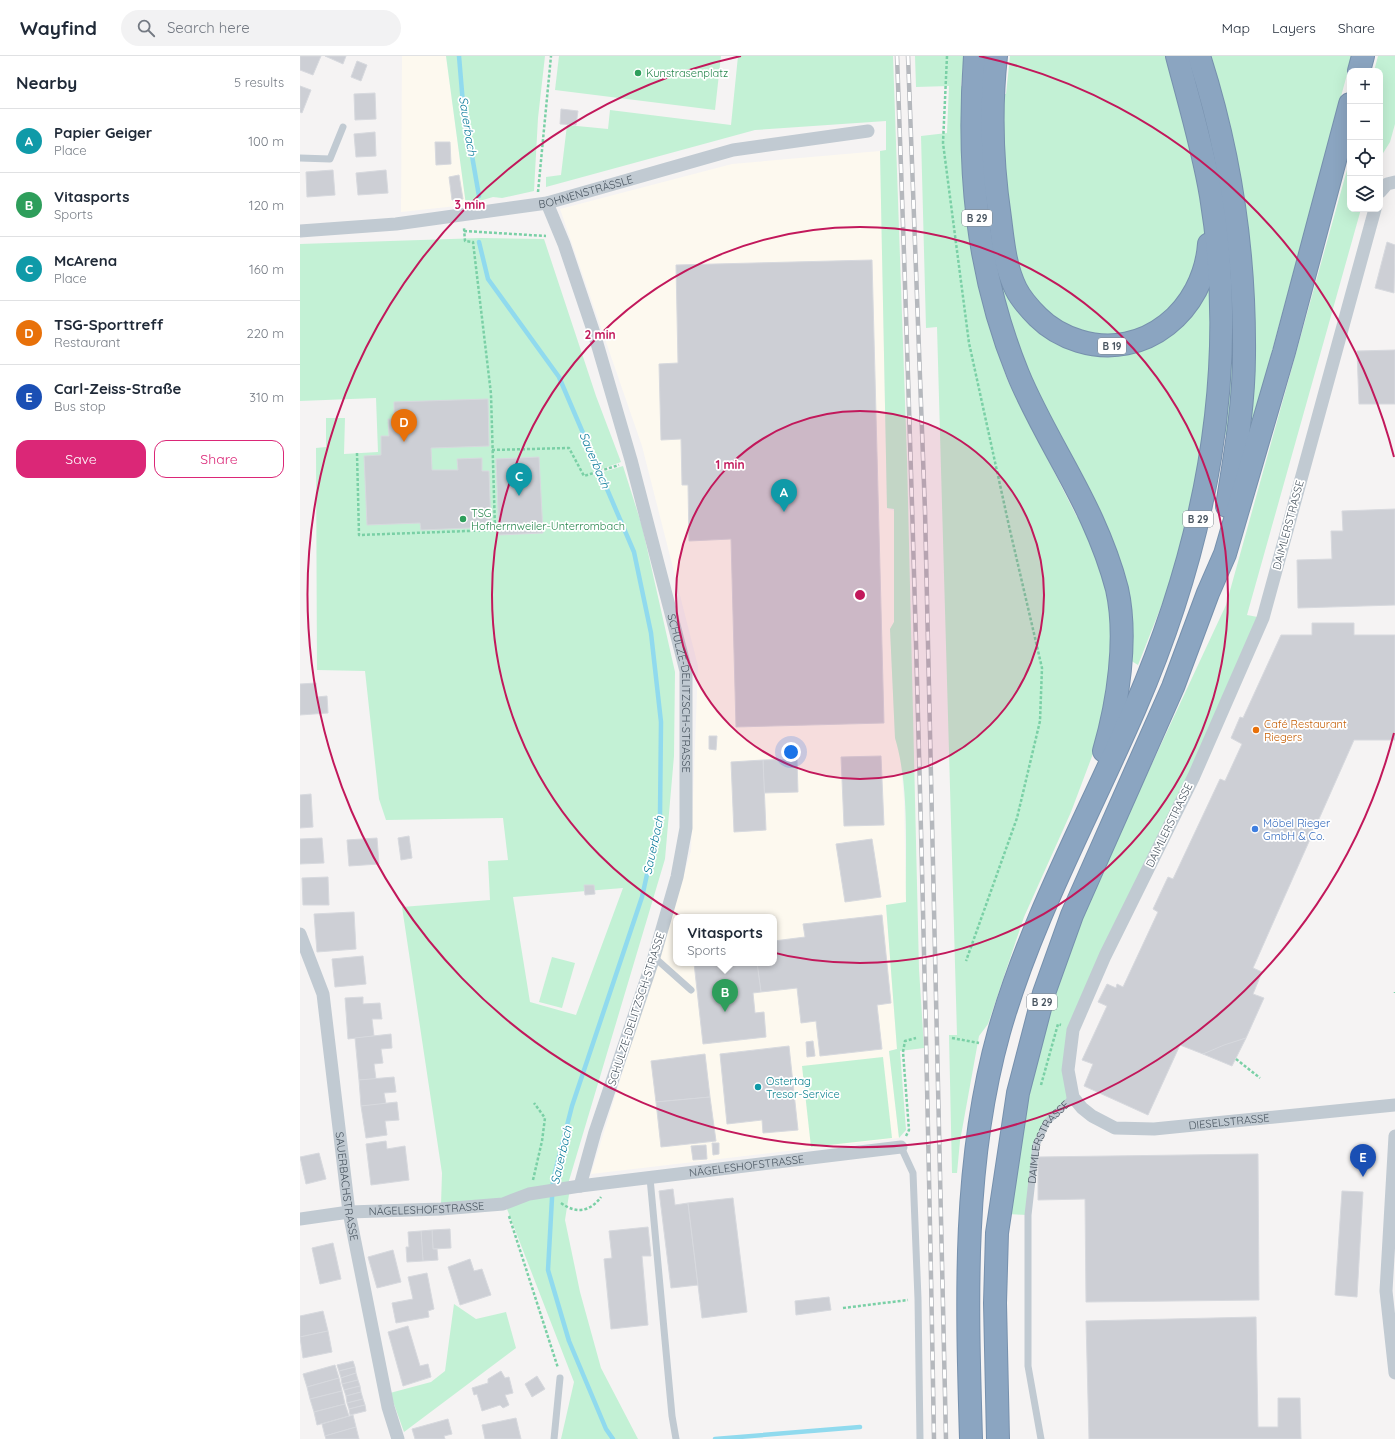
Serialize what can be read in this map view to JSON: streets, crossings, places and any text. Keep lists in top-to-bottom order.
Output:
{
  "streets": {
    "highway": ["B 29", "B 19"],
    "street": [
      "BOHNENSTRÄSSLE",
      "DAIMLERSTRASSE",
      "SCHULZE-DELITZSCH-STRASSE",
      "DIESELSTRASSE",
      "NÄGELESHOFSTRASSE",
      "SAUERBACHSTRASSE"
    ]
  },
  "crossings": [
    ["BOHNENSTRÄSSLE", "SCHULZE-DELITZSCH-STRASSE"],
    ["B 29", "B 19"],
    ["DAIMLERSTRASSE", "DIESELSTRASSE"],
    ["SCHULZE-DELITZSCH-STRASSE", "NÄGELESHOFSTRASSE"],
    ["NÄGELESHOFSTRASSE", "SAUERBACHSTRASSE"]
  ],
  "water": ["Sauerbach"],
  "places": [
    "Kunstrasenplatz",
    "TSG Hofherrnweiler-Unterrombach",
    "Café Restaurant Riegers",
    "Möbel Rieger GmbH & Co.",
    "Ostertag Tresor-Service"
  ],
  "page": {
    "header": "Wayfind",
    "search": "Search here",
    "nav": ["Map", "Layers", "Share"],
    "heading": ["Nearby", "5 results"],
    "map_buttons": ["+", "−"],
    "list": [
      {
        "mark": "A",
        "name": "Papier Geiger",
        "note": "Place",
        "value": "100 m"
      },
      {
        "mark": "B",
        "name": "Vitasports",
        "note": "Sports",
        "value": "120 m"
      },
      {
        "mark": "C",
        "name": "McArena",
        "note": "Place",
        "value": "160 m"
      },
      {
        "mark": "D",
        "name": "TSG-Sporttreff",
        "note": "Restaurant",
        "value": "220 m"
      },
      {
        "mark": "E",
        "name": "Carl-Zeiss-Straße",
        "note": "Bus stop",
        "value": "310 m"
      }
    ],
    "pins": [
      "D",
      "C",
      "A",
      "B",
      "E"
    ],
    "buttons": ["Save", "Share"],
    "popup": ["Vitasports", "Sports"]
  },
  "rings": ["3 min", "2 min", "1 min"]
}
